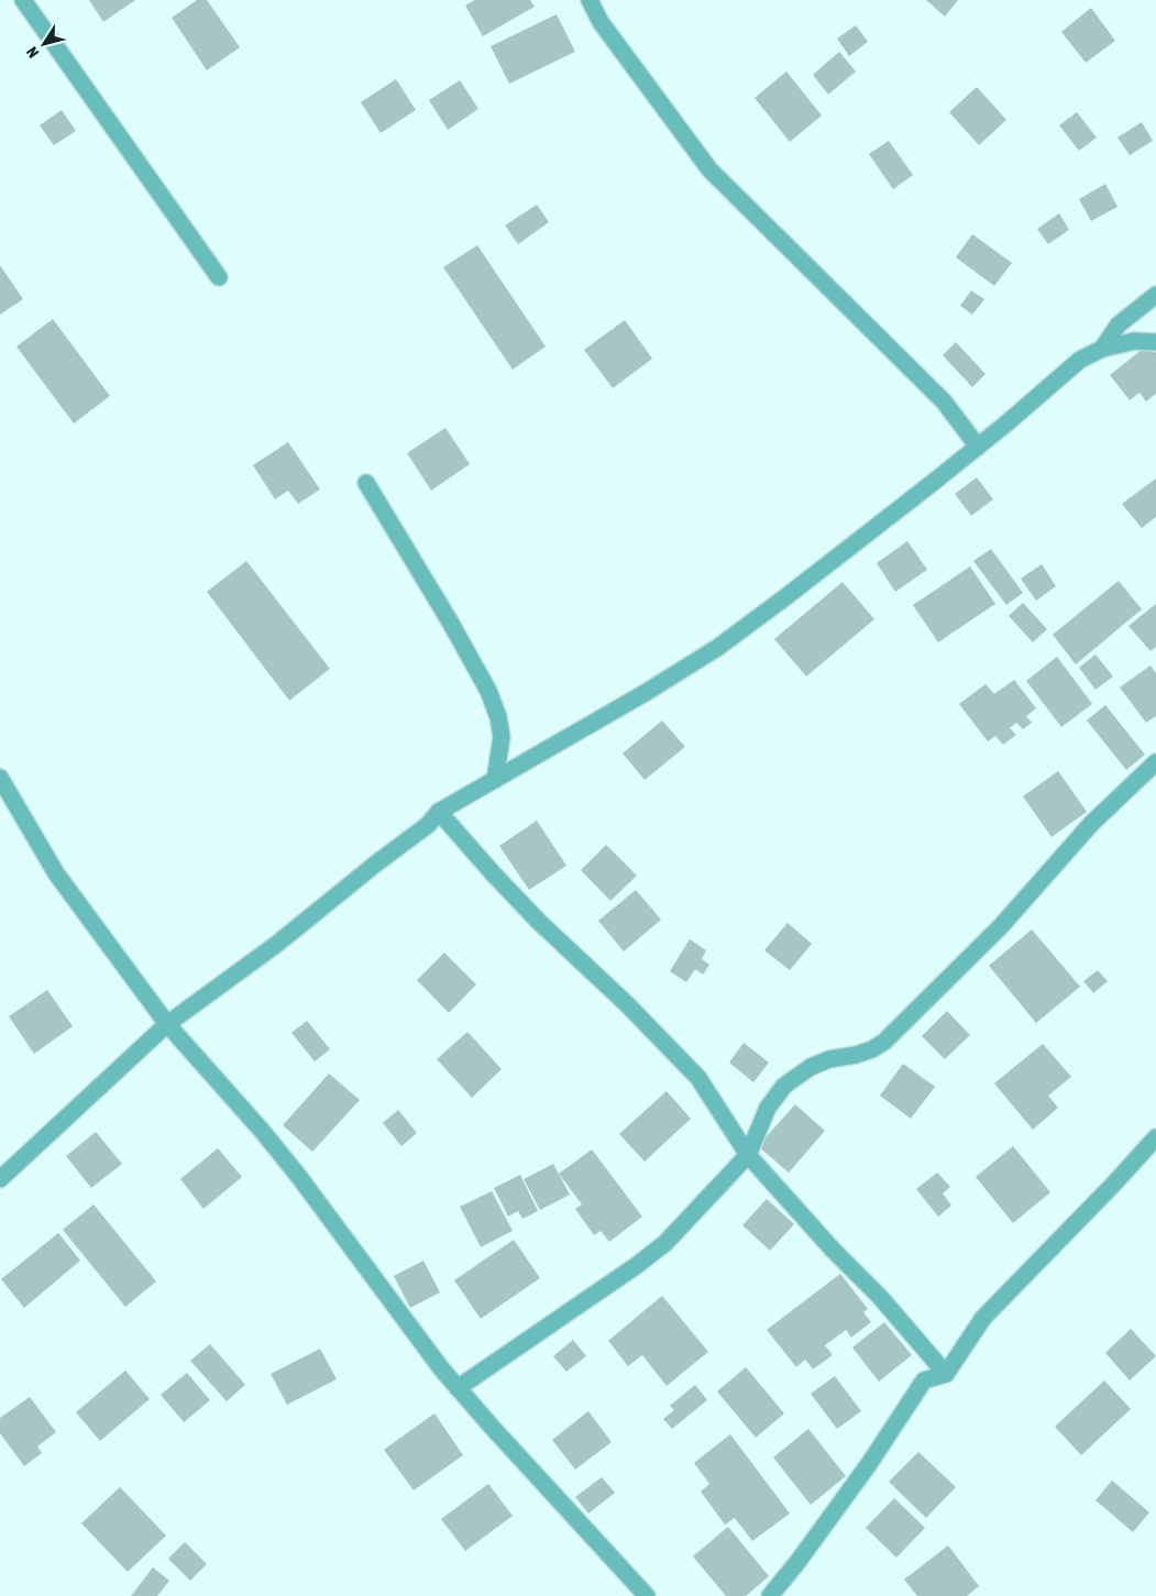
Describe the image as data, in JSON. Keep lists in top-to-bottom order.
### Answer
{
  "north": "bottom left"
}
